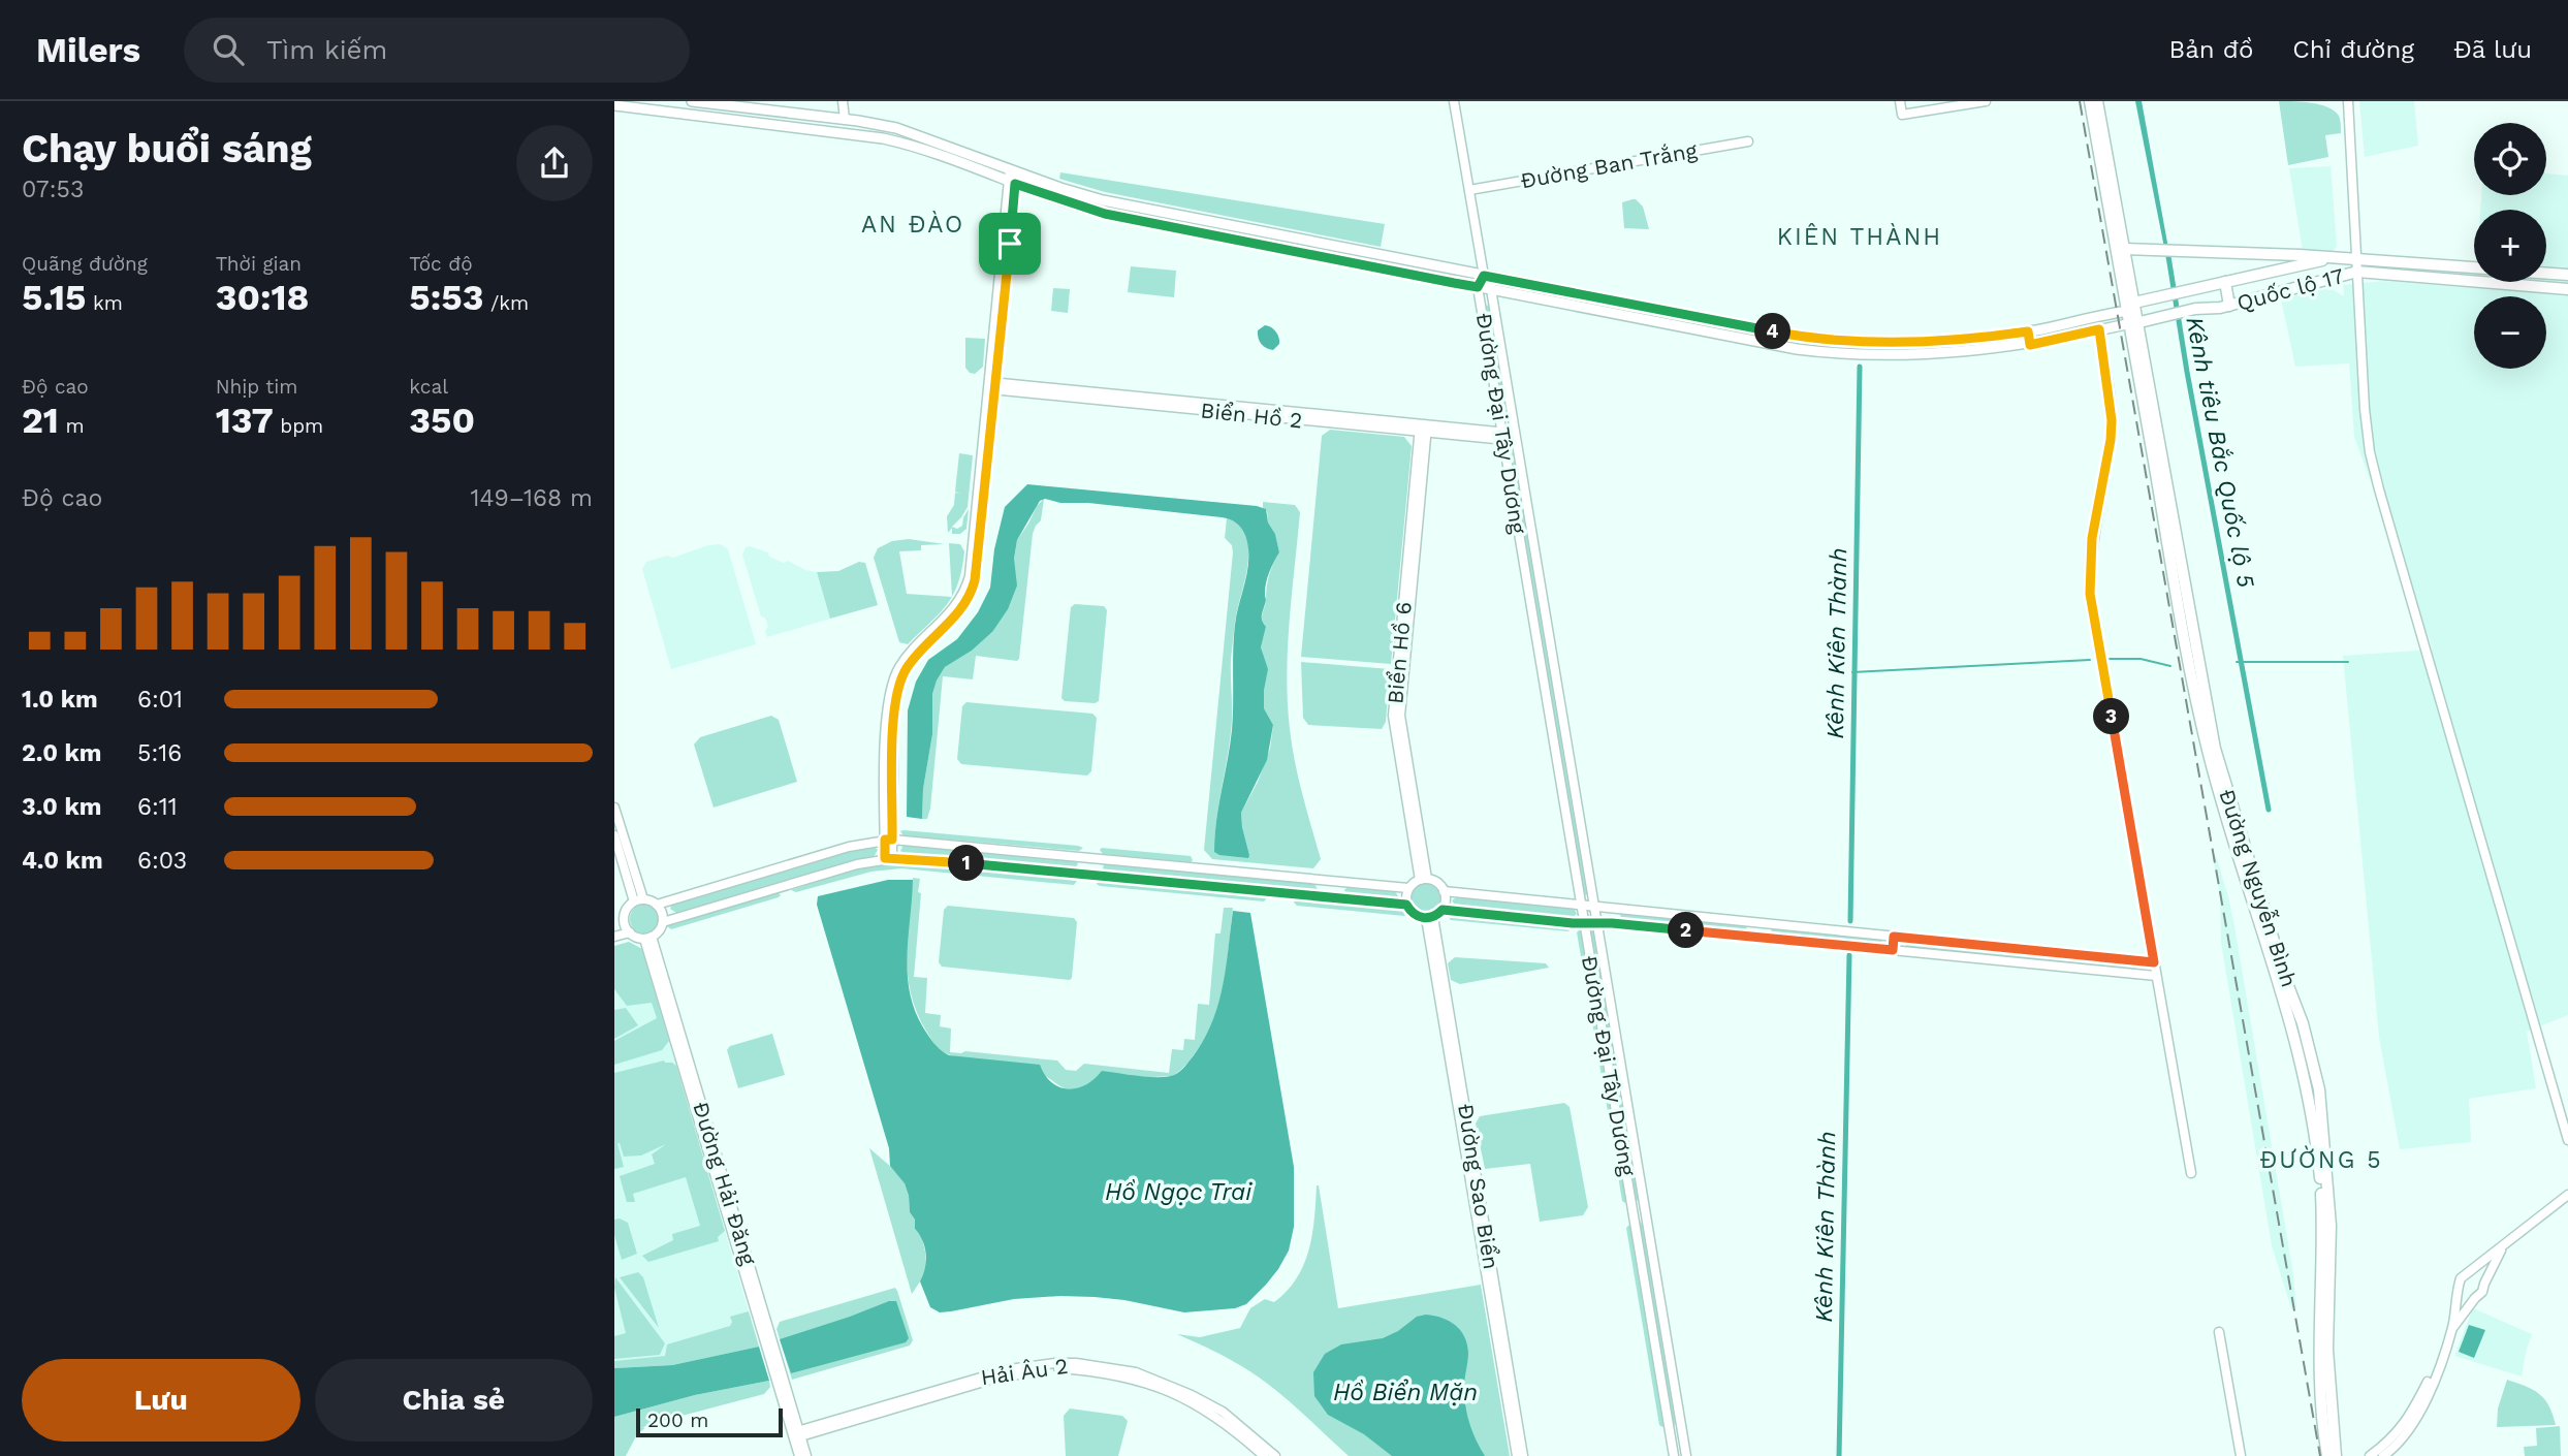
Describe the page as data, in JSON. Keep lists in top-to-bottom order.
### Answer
{
  "streets": {
    "highway": ["Quốc lộ 17", "Đường Nguyễn Bình"],
    "street": [
      "Đường Ban Trắng",
      "Biển Hồ 2",
      "Đường Đại Tây Dương",
      "Biển Hồ 6",
      "Đường Hải Đăng",
      "Đường Sao Biển",
      "Hải Âu 2"
    ]
  },
  "crossings": [
    ["Quốc lộ 17", "Đường Nguyễn Bình"],
    ["Biển Hồ 2", "Đường Đại Tây Dương"],
    ["Biển Hồ 2", "Biển Hồ 6"],
    ["Biển Hồ 6", "Đường Sao Biển"],
    ["Đường Hải Đăng", "Hải Âu 2"]
  ],
  "districts": ["AN ĐÀO", "KIÊN THÀNH", "ĐƯỜNG 5"],
  "water": [
    "Kênh tiêu Bắc Quốc lộ 5",
    "Kênh Kiên Thành",
    "Hồ Ngọc Trai",
    "Hồ Biển Mặn"
  ],
  "scale_bar": "200 m",
  "page": {
    "header": "Milers",
    "search": "Tìm kiếm",
    "nav": ["Bản đồ", "Chỉ đường", "Đã lưu"],
    "heading": ["Chạy buổi sáng", "07:53"],
    "map_buttons": ["+", "−"],
    "stats": [
      ["Quãng đường", "5.15 km"],
      ["Thời gian", "30:18"],
      ["Tốc độ", "5:53 /km"],
      ["Độ cao", "21 m"],
      ["Nhịp tim", "137 bpm"],
      ["kcal", "350"]
    ],
    "pins": [
      "4",
      "3",
      "1",
      "2"
    ],
    "chart": ["Độ cao", "149–168 m"],
    "list": [
      {
        "name": "1.0 km",
        "note": "6:01"
      },
      {
        "name": "2.0 km",
        "note": "5:16"
      },
      {
        "name": "3.0 km",
        "note": "6:11"
      },
      {
        "name": "4.0 km",
        "note": "6:03"
      }
    ],
    "buttons": ["Lưu", "Chia sẻ"],
    "scale": "200 m"
  }
}
